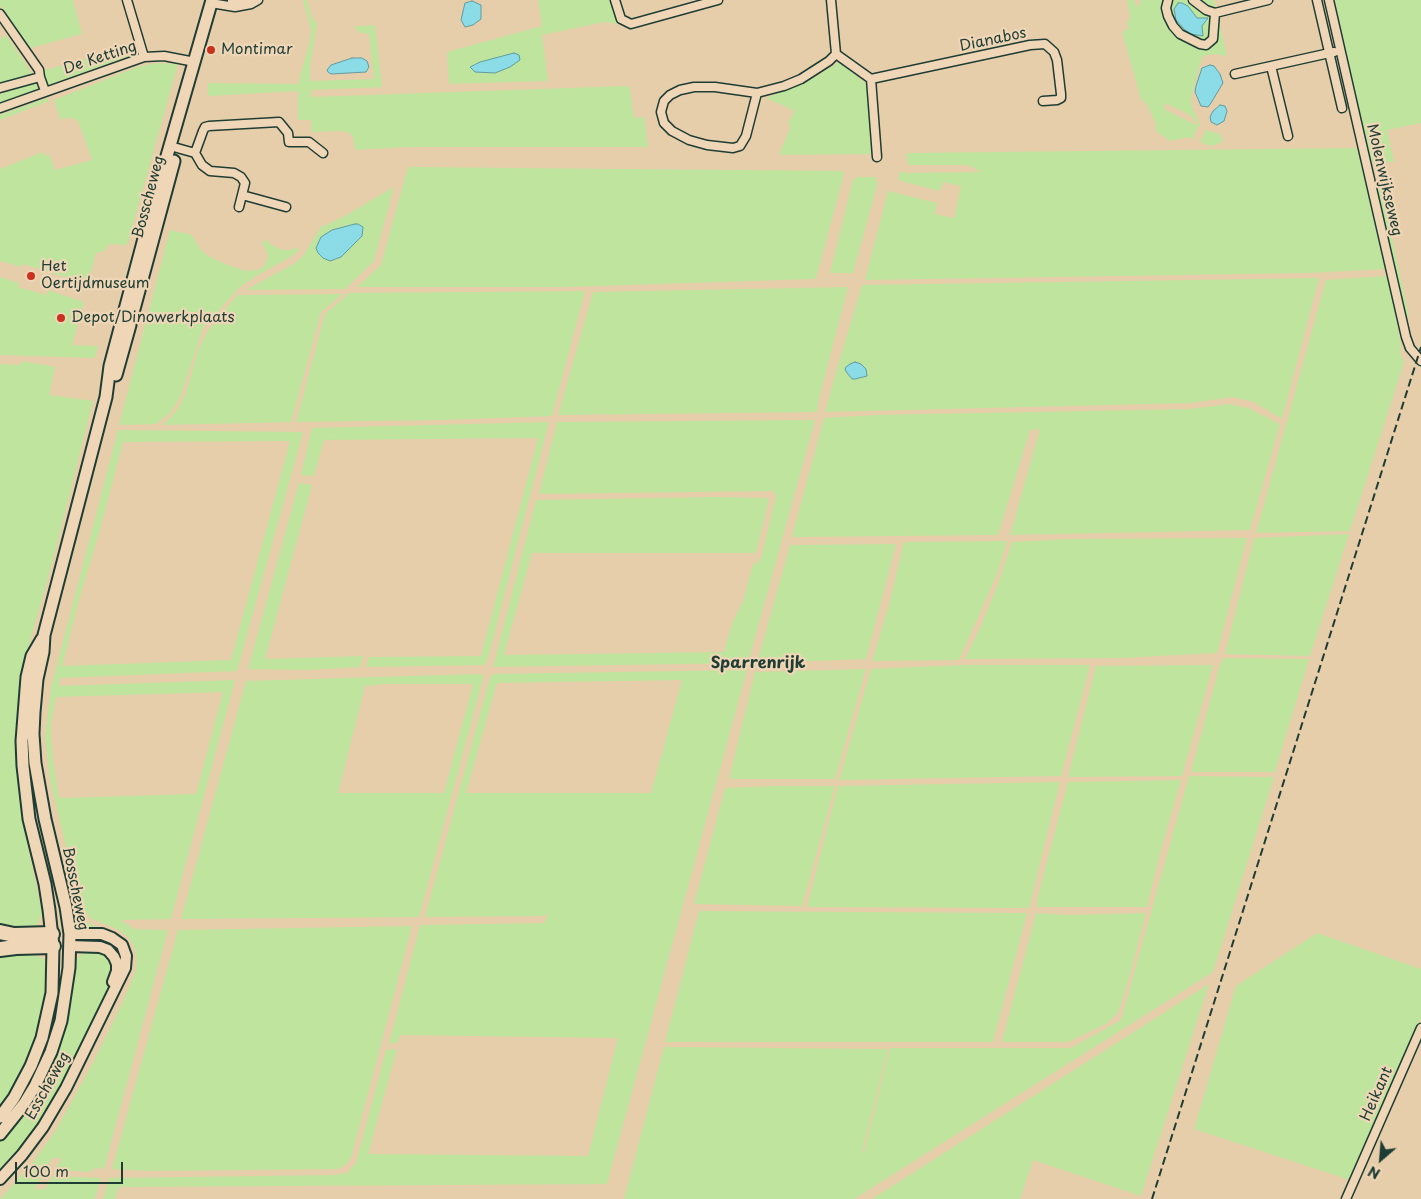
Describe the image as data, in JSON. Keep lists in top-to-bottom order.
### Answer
{
  "streets": {
    "main road": ["Bosscheweg"],
    "street": [
      "Dianabos",
      "De Ketting",
      "Molenwijkseweg",
      "Esscheweg",
      "Heikant"
    ]
  },
  "crossings": [
    ["De Ketting", "Bosscheweg"],
    ["Bosscheweg", "Esscheweg"]
  ],
  "districts": ["Sparrenrijk"],
  "places": ["Montimar", "Het Oertijdmuseum", "Depot/Dinowerkplaats"],
  "scale_bar": "100 m",
  "north": "bottom left"
}
